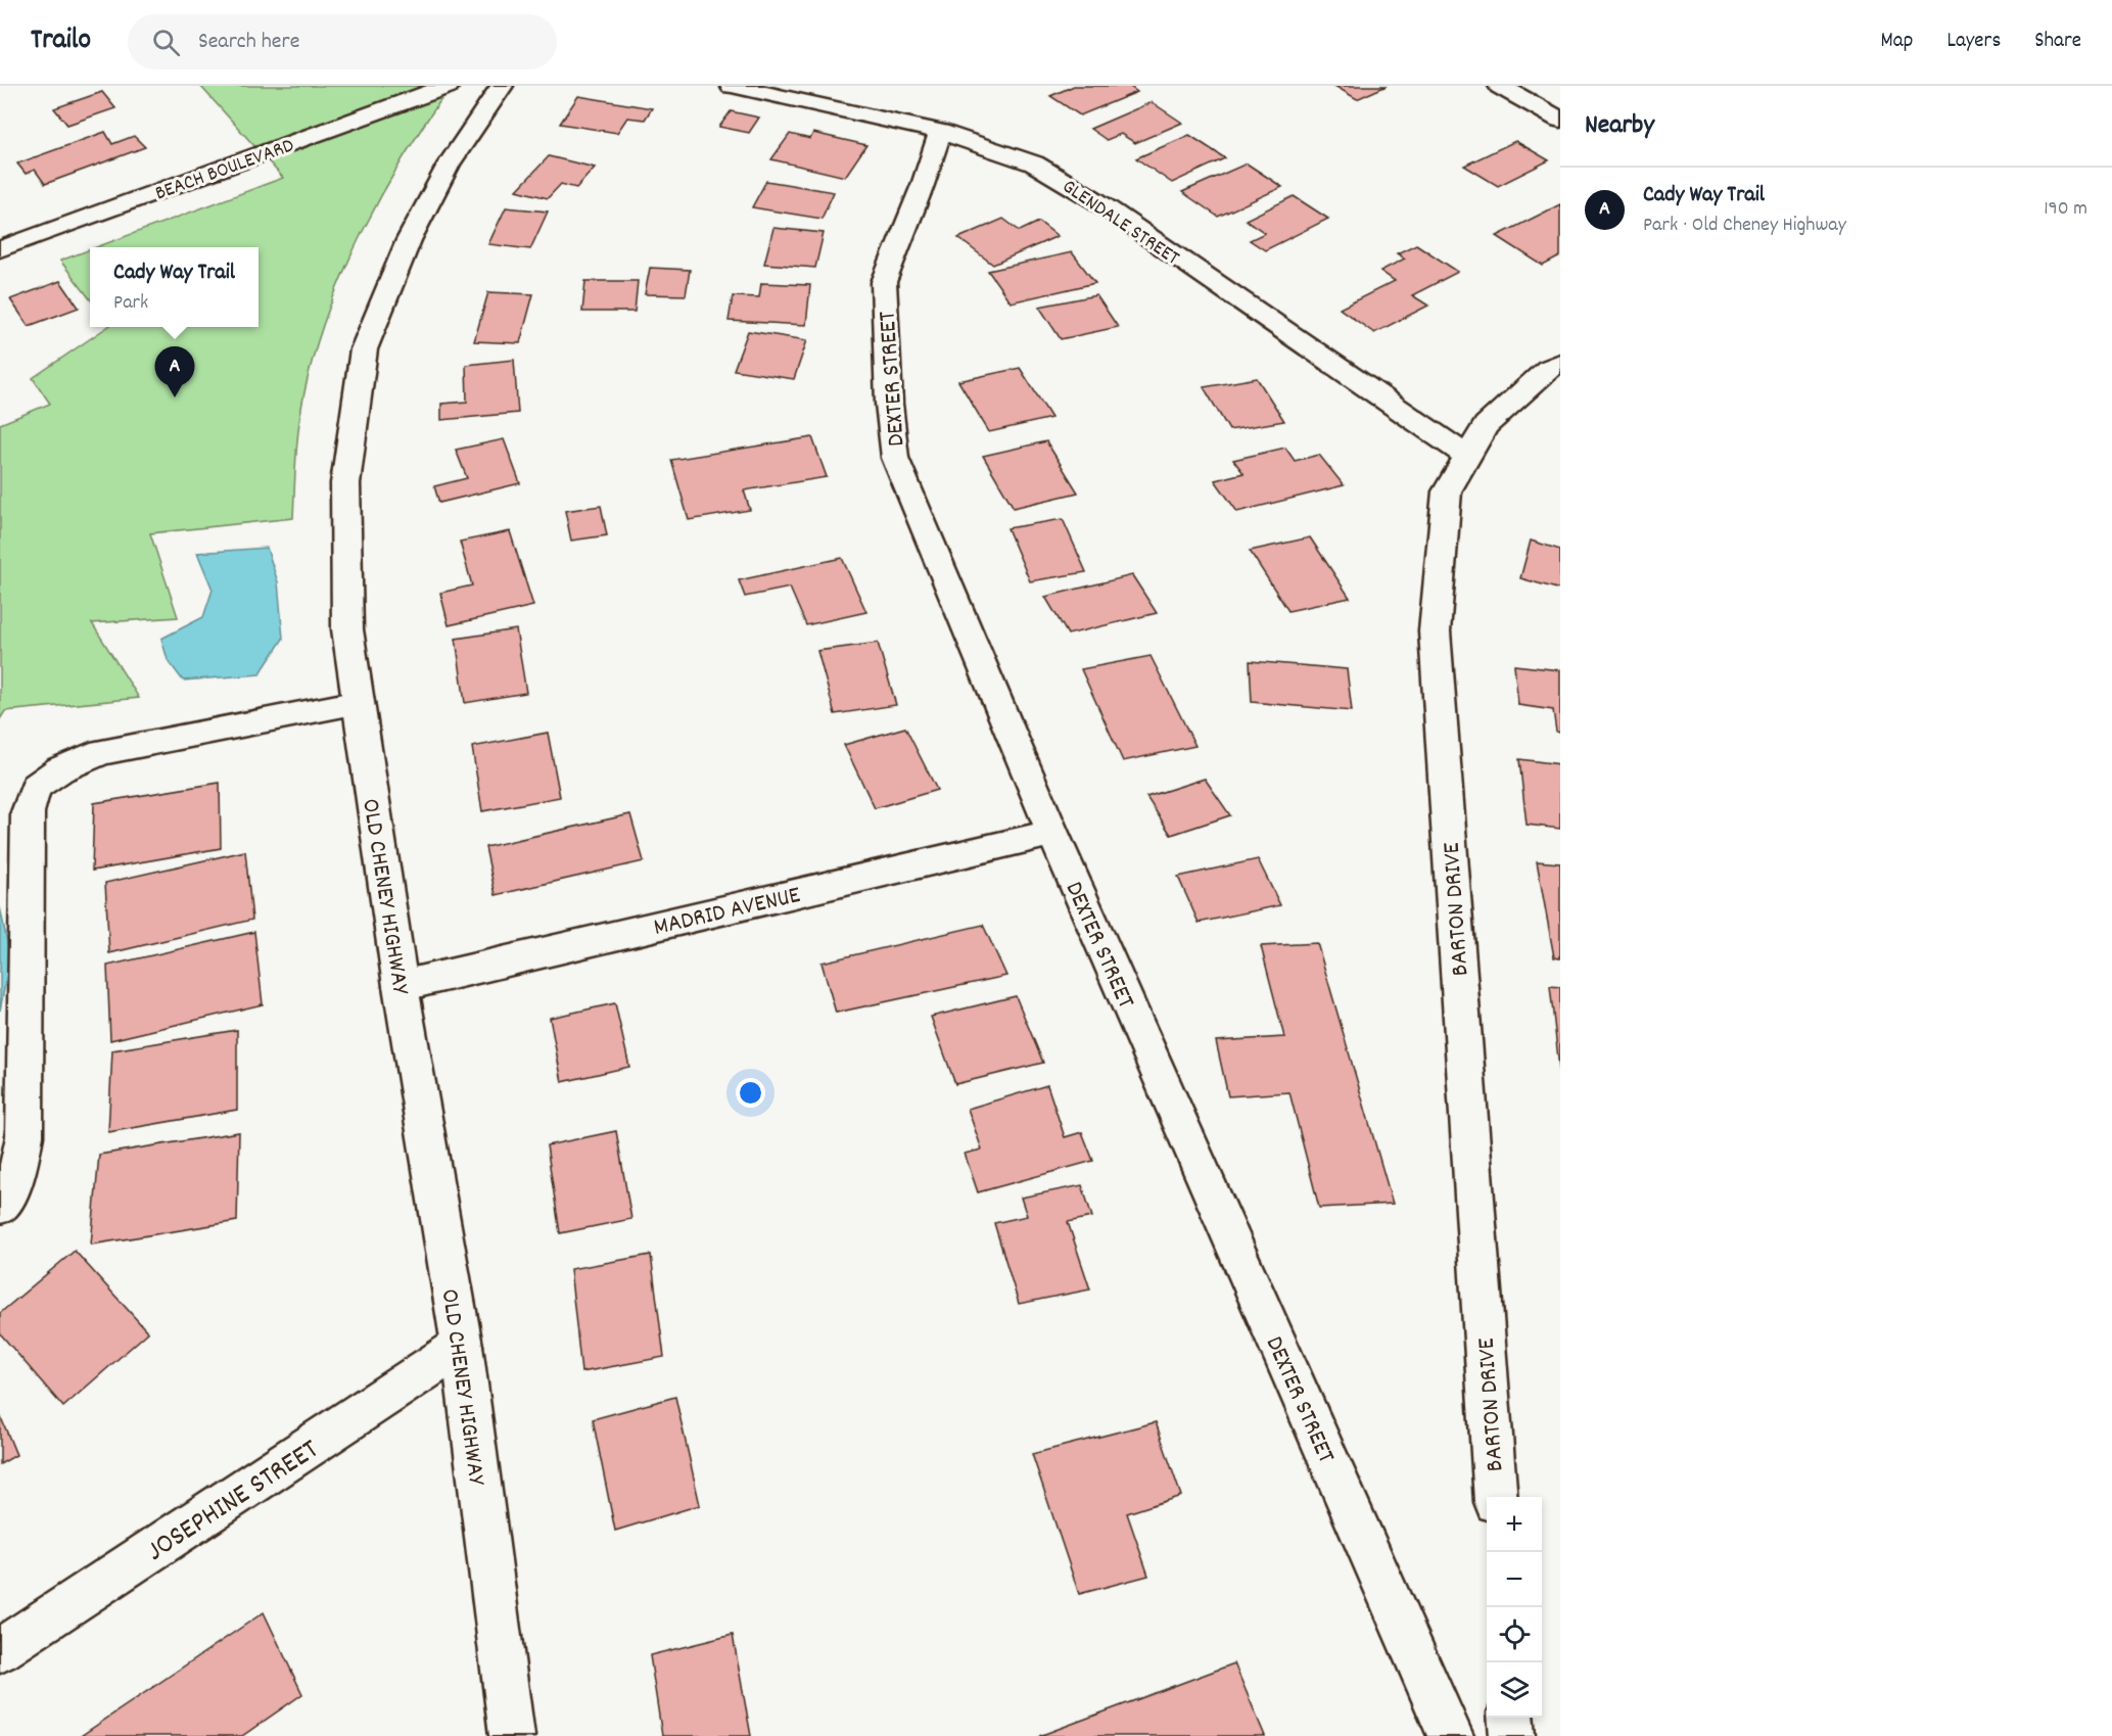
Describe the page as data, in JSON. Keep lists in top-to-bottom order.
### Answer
{
  "streets": {
    "street": [
      "BEACH BOULEVARD",
      "GLENDALE STREET",
      "DEXTER STREET",
      "OLD CHENEY HIGHWAY",
      "MADRID AVENUE",
      "BARTON DRIVE",
      "JOSEPHINE STREET"
    ]
  },
  "crossings": [
    ["GLENDALE STREET", "DEXTER STREET"],
    ["GLENDALE STREET", "BARTON DRIVE"],
    ["DEXTER STREET", "MADRID AVENUE"],
    ["OLD CHENEY HIGHWAY", "MADRID AVENUE"],
    ["OLD CHENEY HIGHWAY", "JOSEPHINE STREET"]
  ],
  "page": {
    "header": "Trailo",
    "search": "Search here",
    "nav": ["Map", "Layers", "Share"],
    "heading": "Nearby",
    "list": [
      {
        "mark": "A",
        "name": "Cady Way Trail",
        "note": "Park · Old Cheney Highway",
        "value": "190 m"
      }
    ],
    "popup": ["Cady Way Trail", "Park"],
    "pins": "A",
    "map_buttons": ["+", "−"]
  }
}
